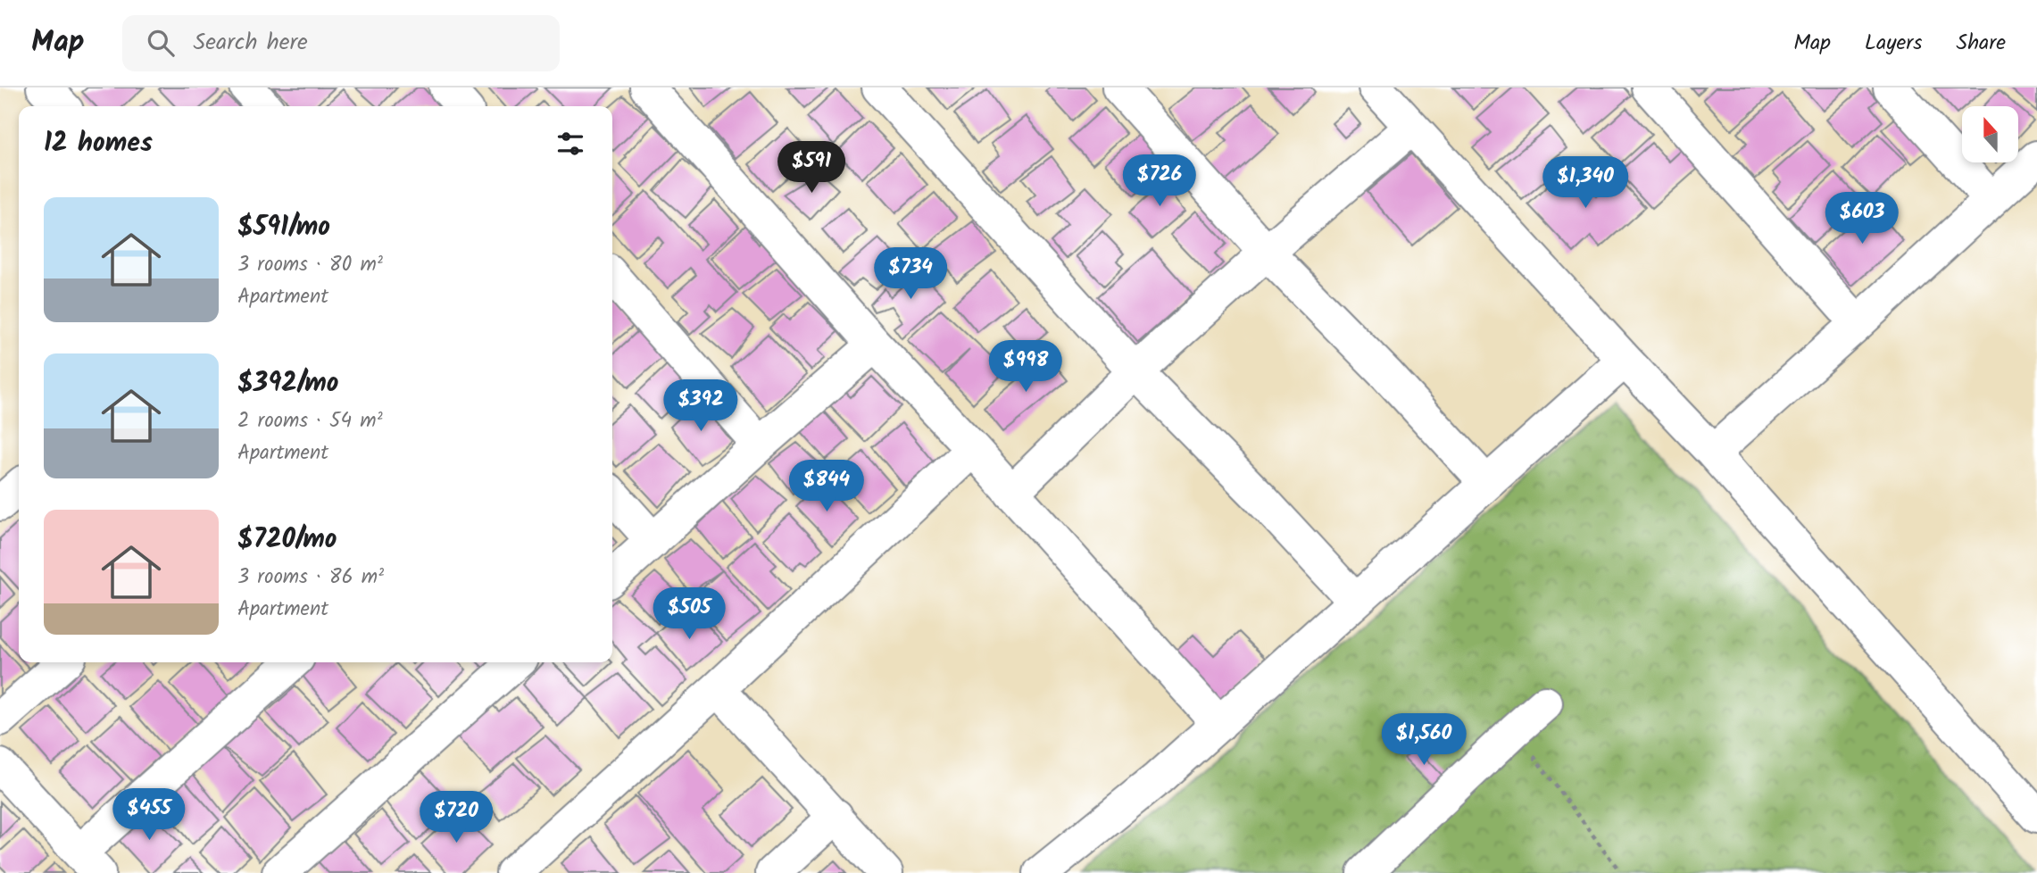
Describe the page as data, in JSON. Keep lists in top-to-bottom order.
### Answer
{
  "north": "top",
  "page": {
    "header": "Map",
    "search": "Search here",
    "nav": ["Map", "Layers", "Share"],
    "heading": "12 homes",
    "price": [
      "$591",
      "$726",
      "$1,340",
      "$603",
      "$734",
      "$998",
      "$392",
      "$844",
      "$505",
      "$1,560",
      "$455",
      "$720"
    ],
    "list": [
      {
        "name": "$591/mo",
        "note": "3 rooms · 80 m² · Apartment"
      },
      {
        "name": "$392/mo",
        "note": "2 rooms · 54 m² · Apartment"
      },
      {
        "name": "$720/mo",
        "note": "3 rooms · 86 m² · Apartment"
      }
    ]
  }
}
